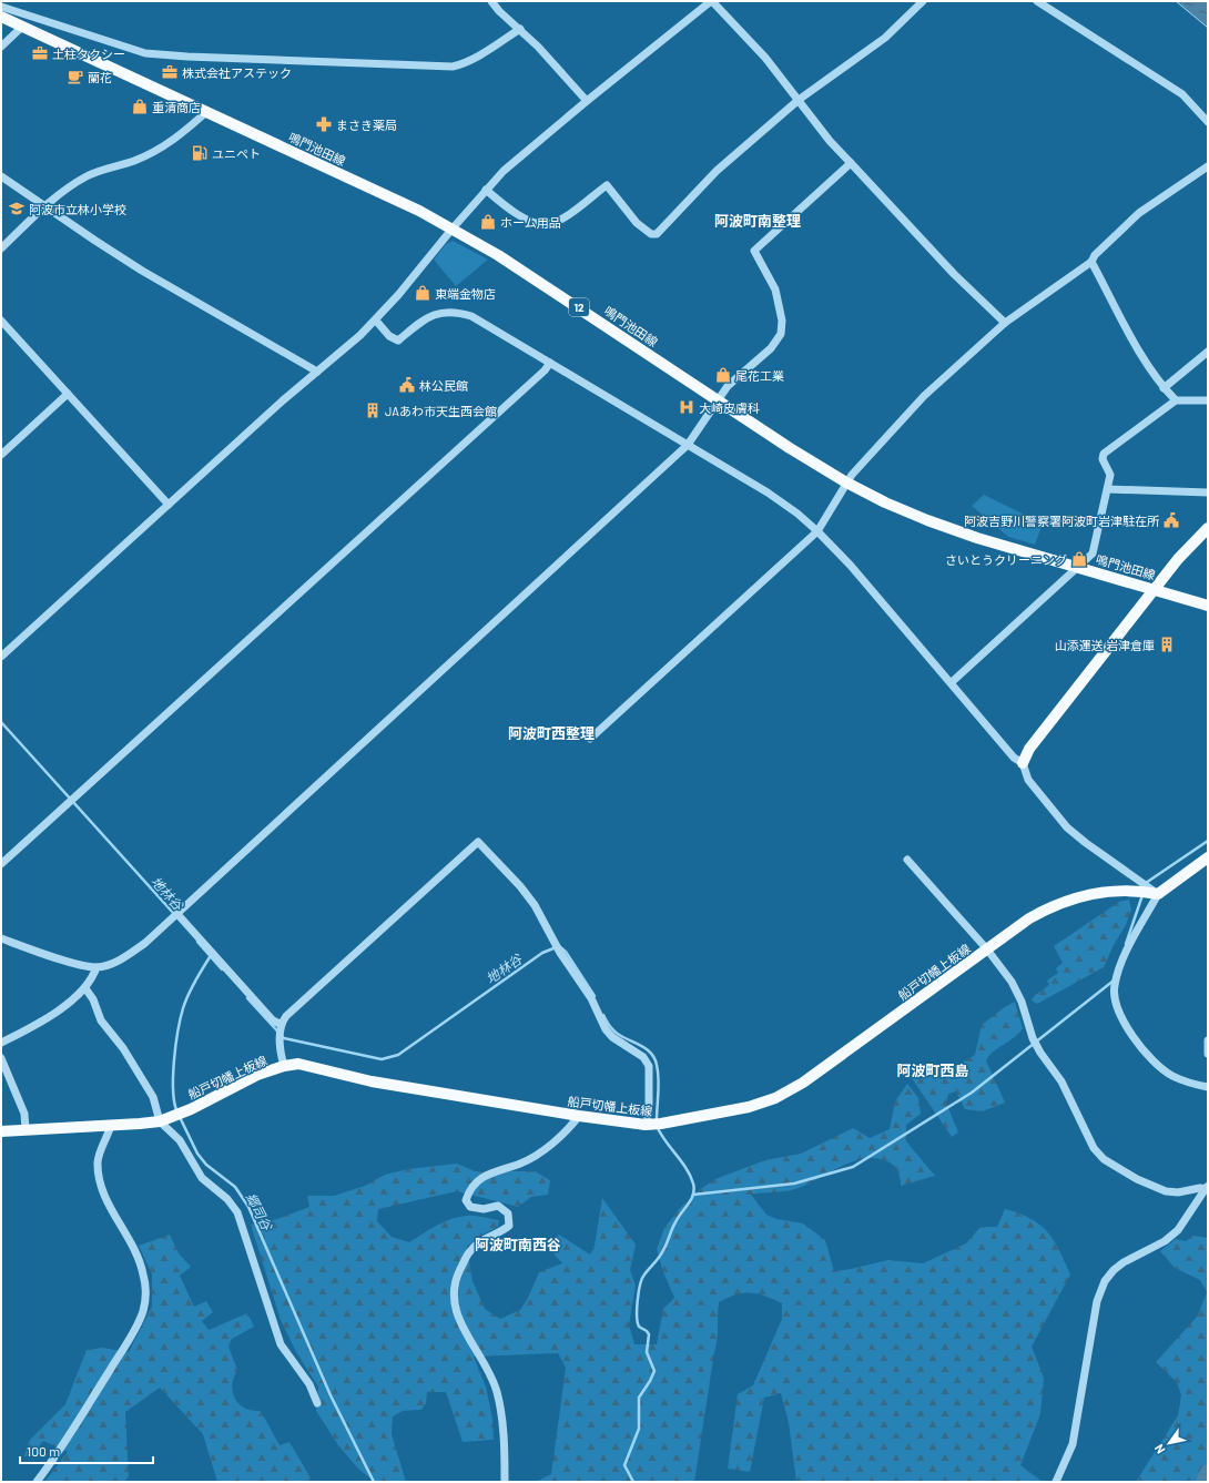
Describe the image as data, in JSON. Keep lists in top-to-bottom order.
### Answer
{
  "streets": {
    "main road": ["鳴門池田線", "12", "船戸切幡上板線"]
  },
  "districts": [
    "阿波町南整理",
    "阿波町西整理",
    "阿波町西島",
    "阿波町南西谷"
  ],
  "water": ["地林谷", "郷司谷"],
  "places": {
    "office": ["土柱タクシー", "株式会社アステック"],
    "cafe": ["蘭花"],
    "shop": [
      "重清商店",
      "ホーム用品",
      "東端金物店",
      "尾花工業",
      "さいとうクリーニング"
    ],
    "pharmacy": ["まさき薬局"],
    "fuel station": ["ユニペト"],
    "school or university": ["阿波市立林小学校"],
    "public building": ["林公民館", "阿波吉野川警察署阿波町岩津駐在所"],
    "hospital": ["大崎皮膚科"],
    "building": ["JAあわ市天生西会館", "山添運送 岩津倉庫"]
  },
  "scale_bar": "100 m",
  "north": "bottom left"
}
